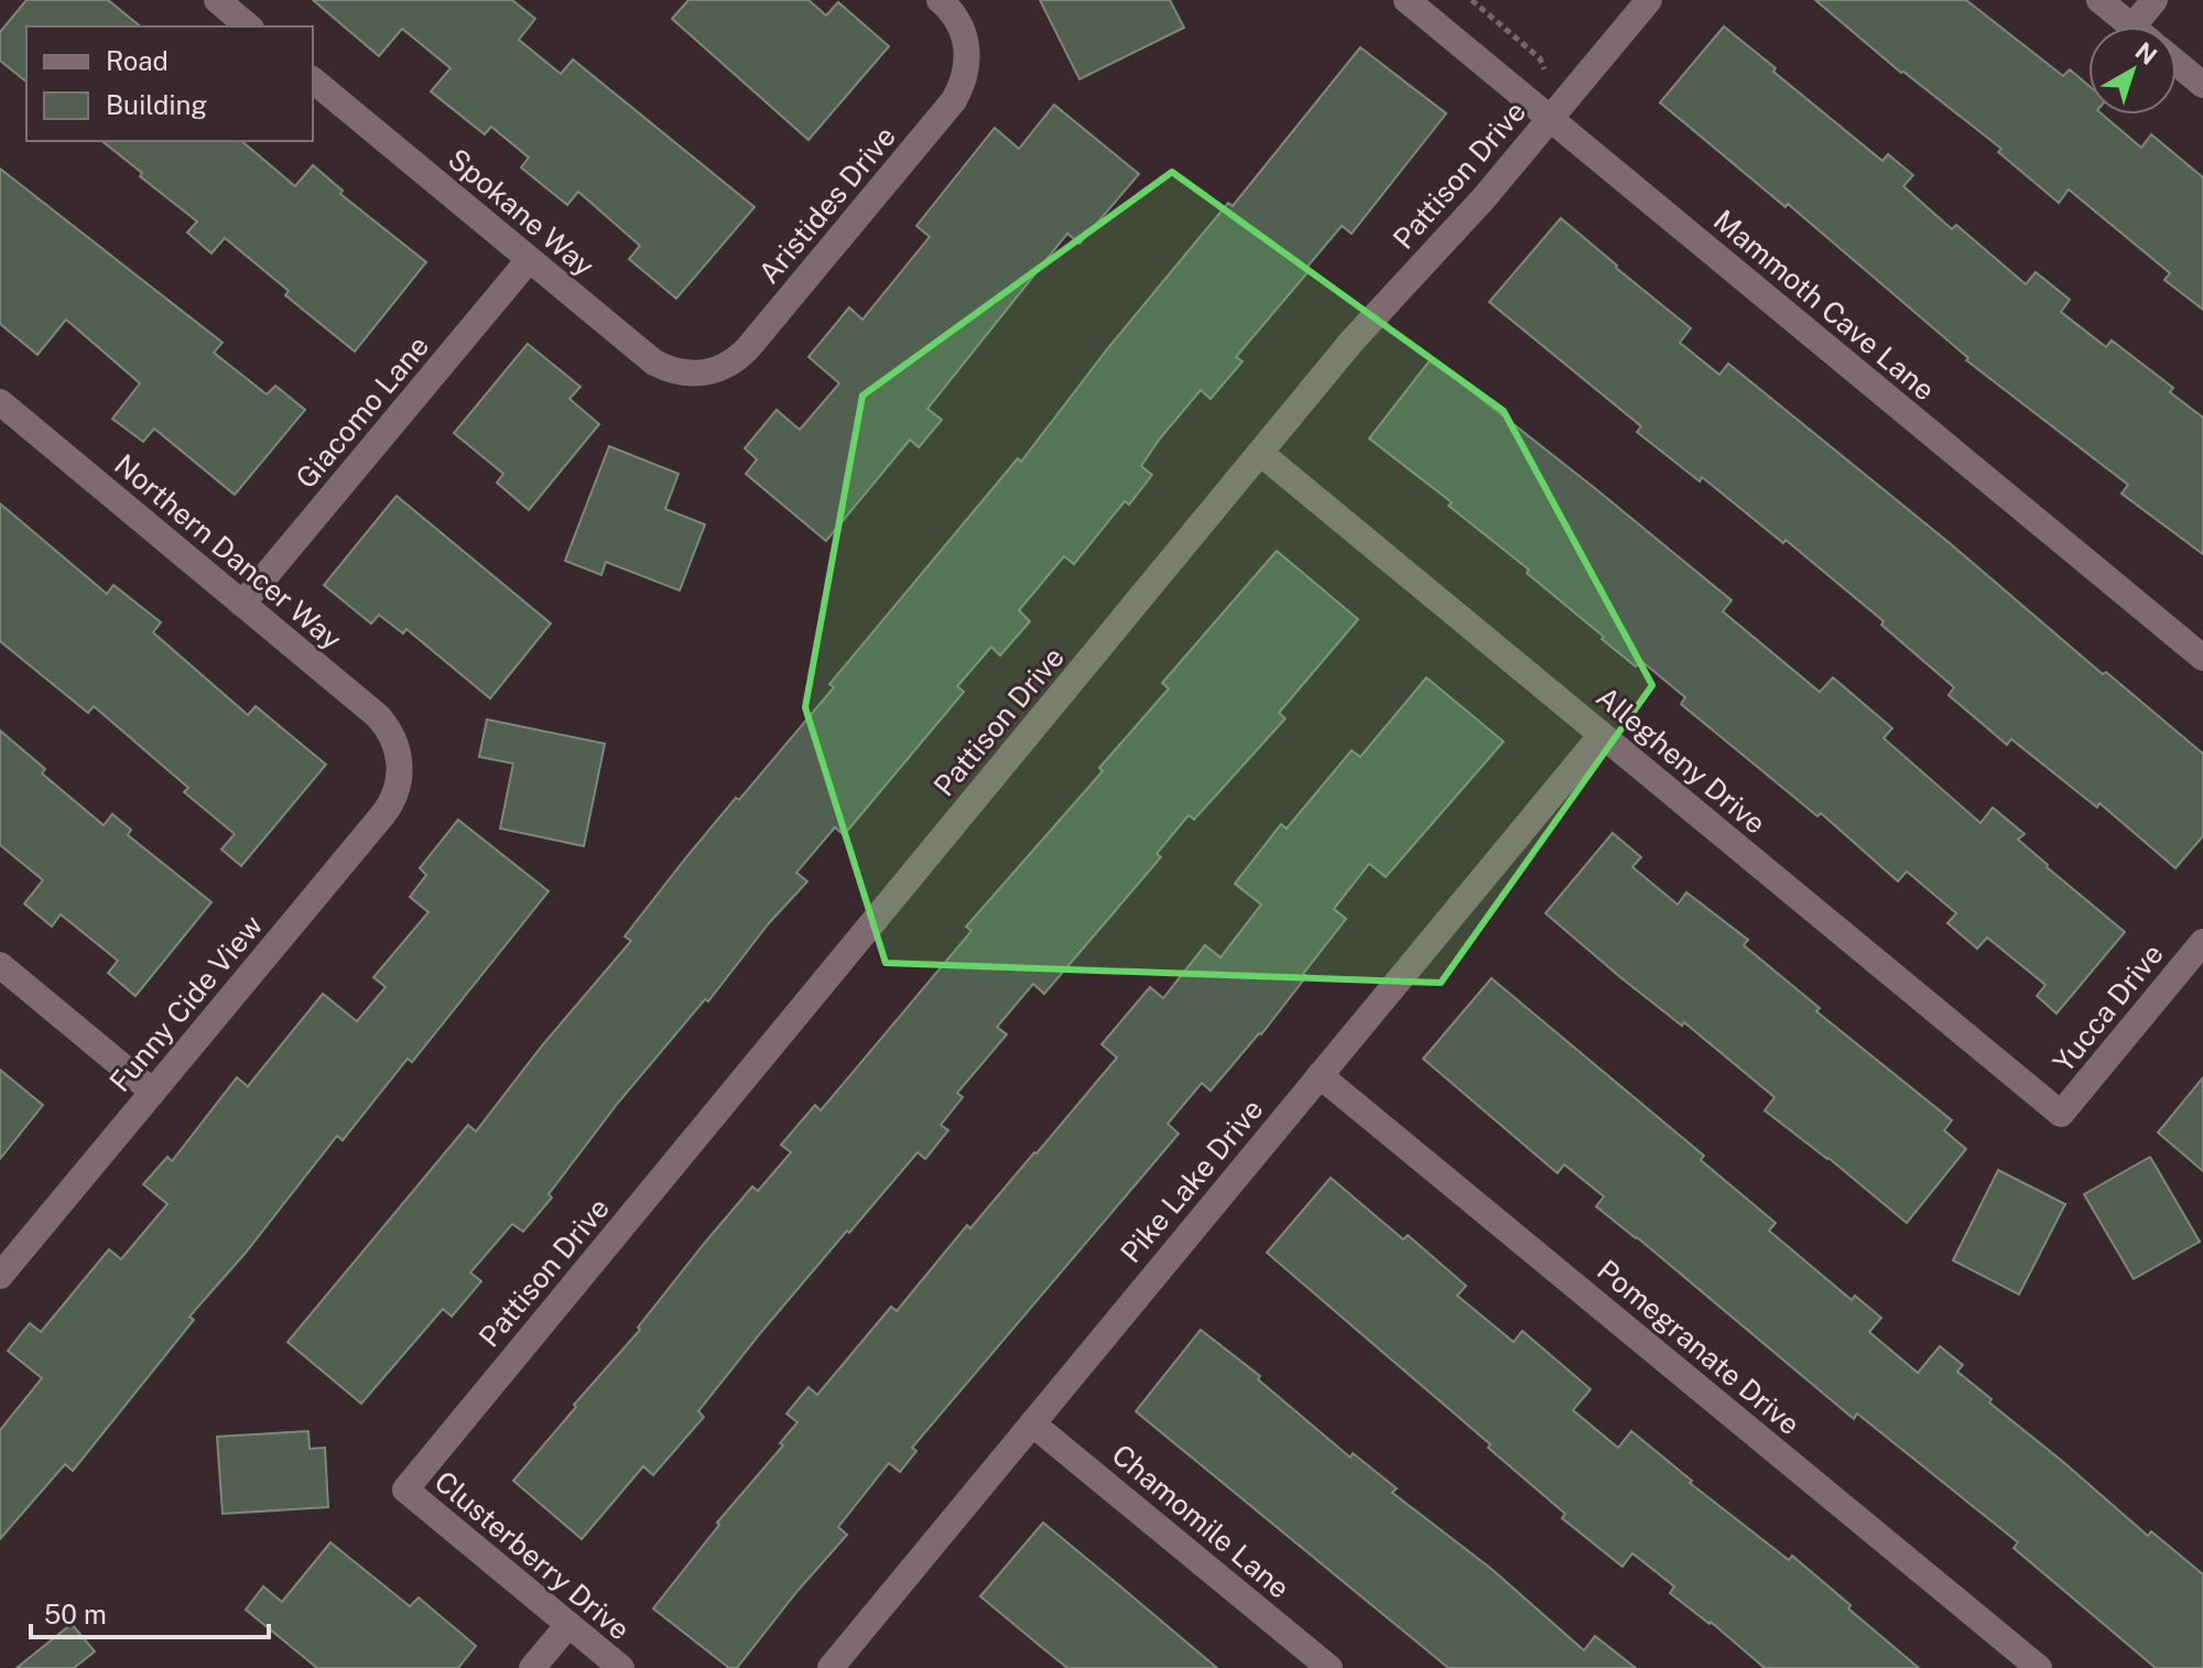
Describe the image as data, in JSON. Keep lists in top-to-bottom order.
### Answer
{
  "streets": {
    "street": [
      "Pattison Drive",
      "Aristides Drive",
      "Spokane Way",
      "Mammoth Cave Lane",
      "Giacomo Lane",
      "Northern Dancer Way",
      "Allegheny Drive",
      "Funny Cide View",
      "Yucca Drive",
      "Pike Lake Drive",
      "Pomegranate Drive",
      "Chamomile Lane",
      "Clusterberry Drive"
    ]
  },
  "crossings": [
    ["Pattison Drive", "Mammoth Cave Lane"],
    ["Pattison Drive", "Allegheny Drive"],
    ["Pattison Drive", "Clusterberry Drive"],
    ["Aristides Drive", "Spokane Way"],
    ["Spokane Way", "Giacomo Lane"],
    ["Giacomo Lane", "Northern Dancer Way"],
    ["Northern Dancer Way", "Funny Cide View"],
    ["Allegheny Drive", "Yucca Drive"],
    ["Allegheny Drive", "Pike Lake Drive"],
    ["Pike Lake Drive", "Pomegranate Drive"],
    ["Pike Lake Drive", "Chamomile Lane"]
  ],
  "legend": ["Road", "Building"],
  "scale_bar": "50 m",
  "north": "top right"
}
